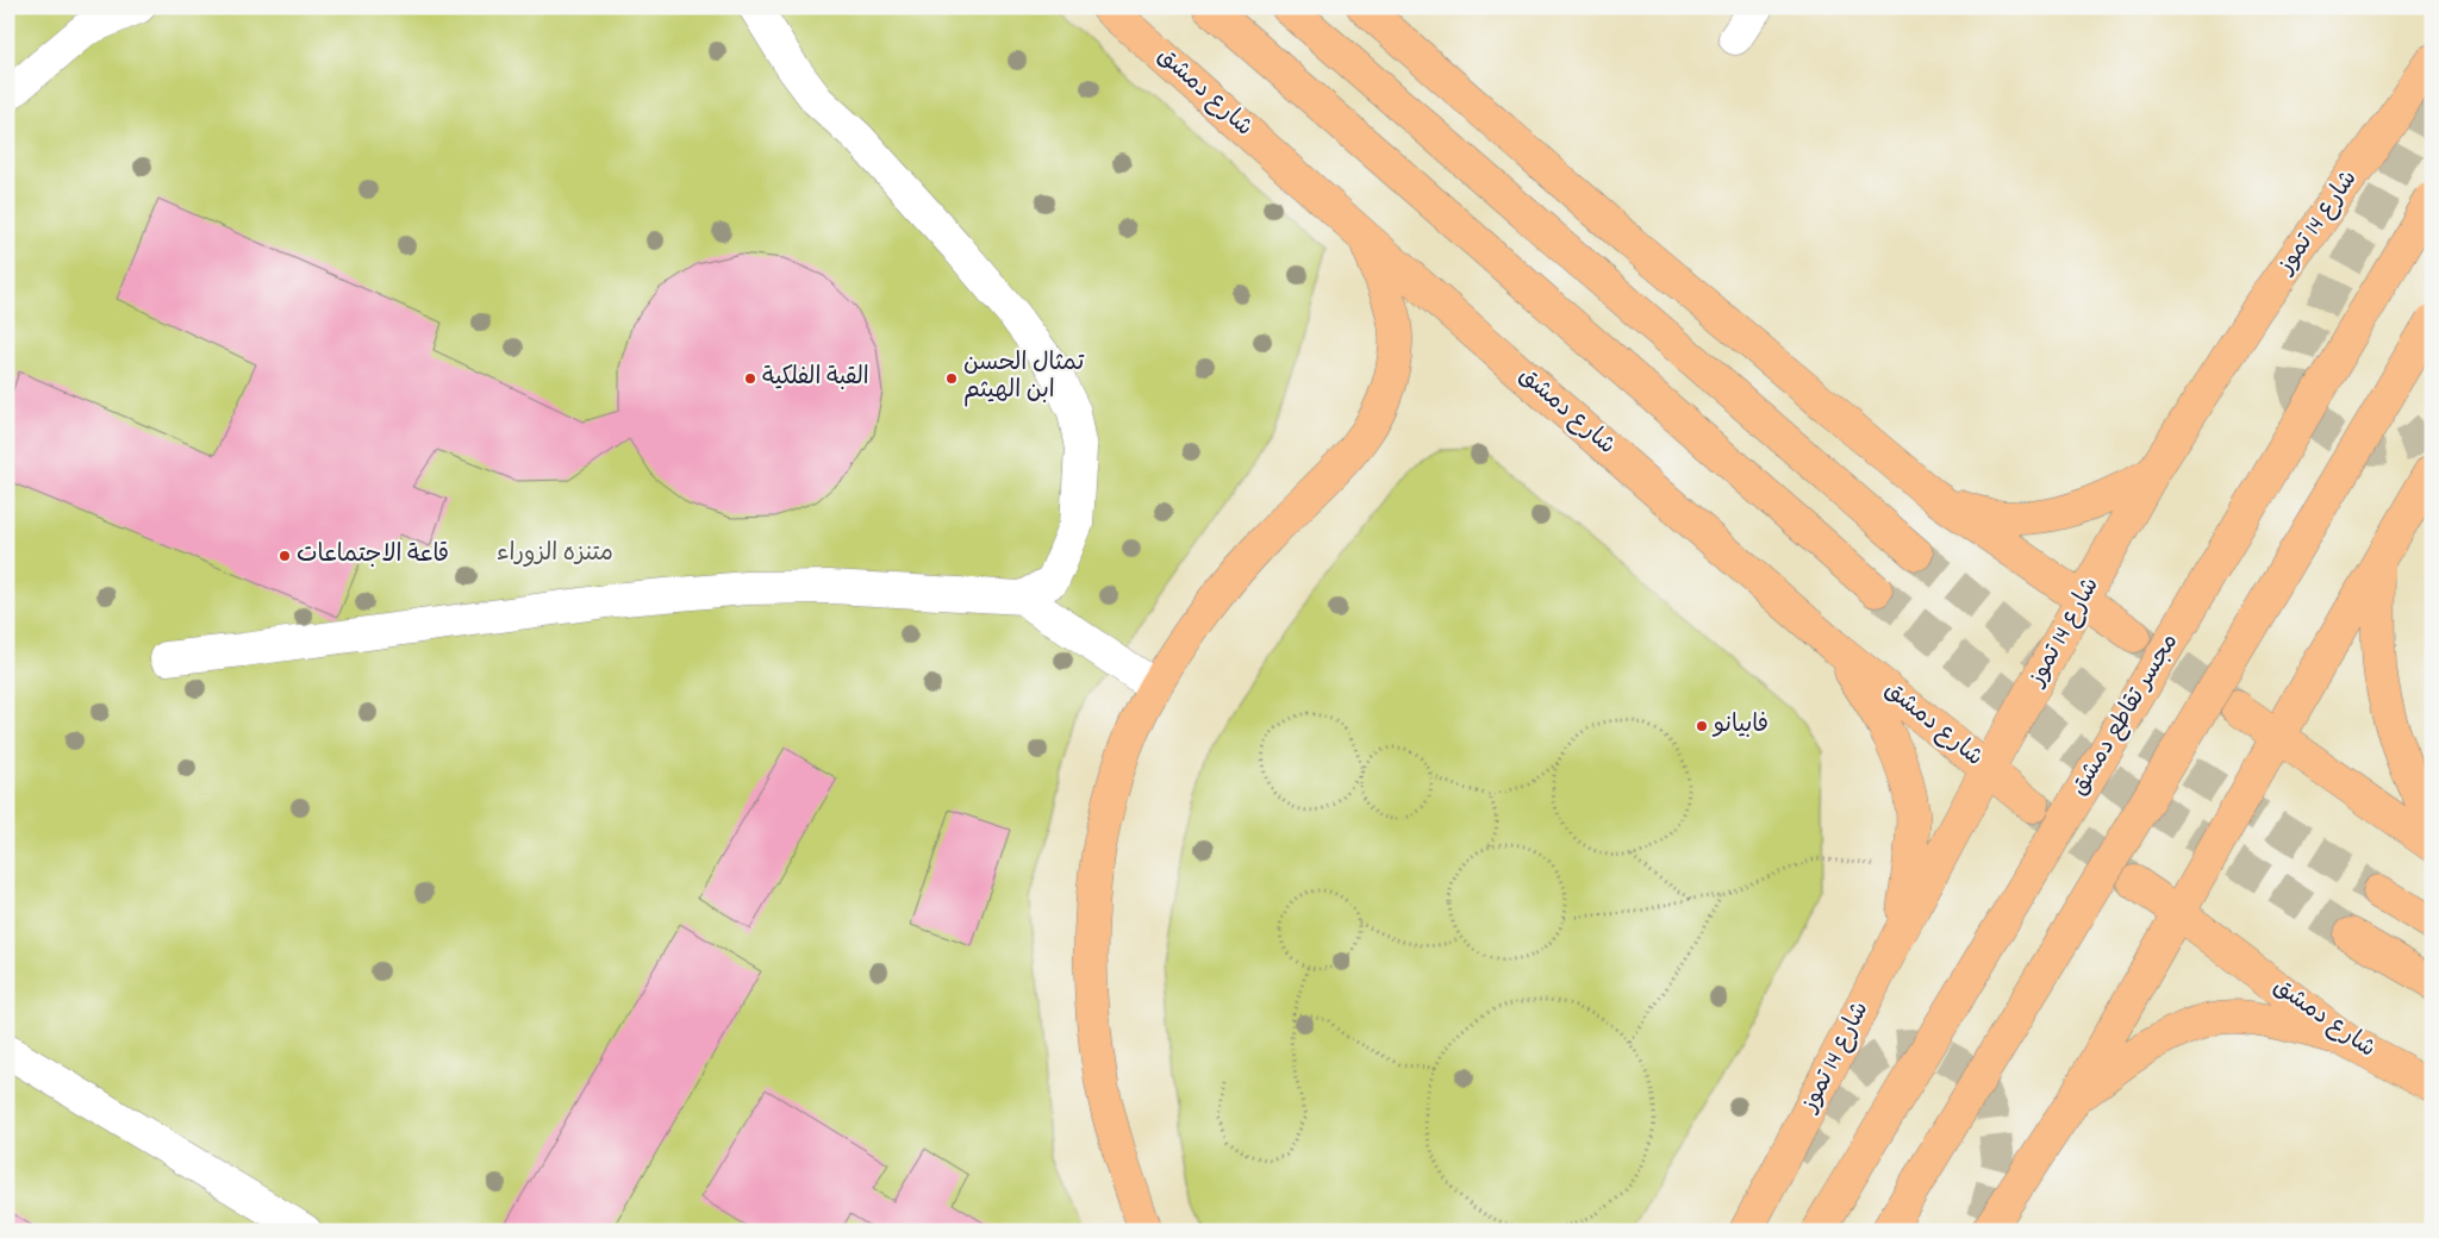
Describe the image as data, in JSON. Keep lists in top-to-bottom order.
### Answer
{
  "streets": {
    "main road": ["شارع دمشق", "شارع 14 تموز", "مجسر تقاطع دمشق"]
  },
  "crossings": [
    ["شارع دمشق", "شارع 14 تموز"]
  ],
  "parks": ["متنزه الزوراء"],
  "places": [
    "القبة الفلكية",
    "تمثال الحسن ابن الهيثم",
    "قاعة الاجتماعات",
    "فابيانو"
  ]
}
